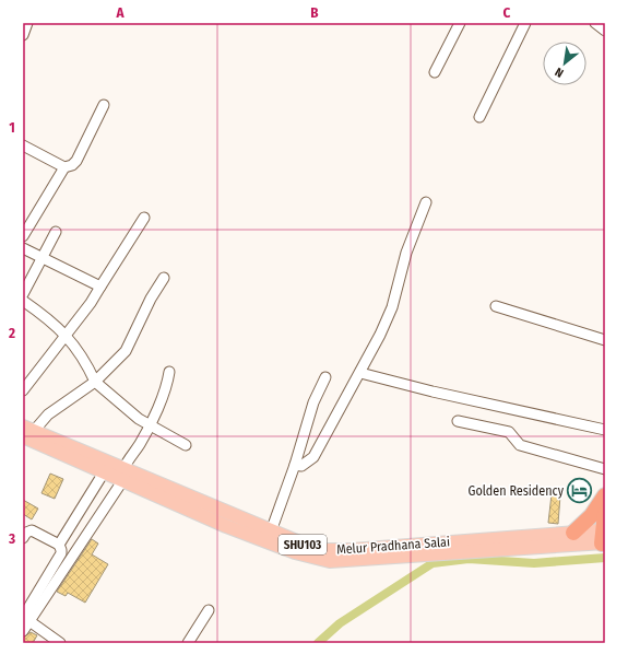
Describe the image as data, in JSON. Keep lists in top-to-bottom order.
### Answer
{
  "streets": {
    "main road": ["SHU103", "Melur Pradhana Salai"]
  },
  "places": {
    "hotel": ["Golden Residency"]
  },
  "north": "bottom left",
  "grid": {
    "columns": ["A", "B", "C"],
    "rows": ["1", "2", "3"]
  }
}
